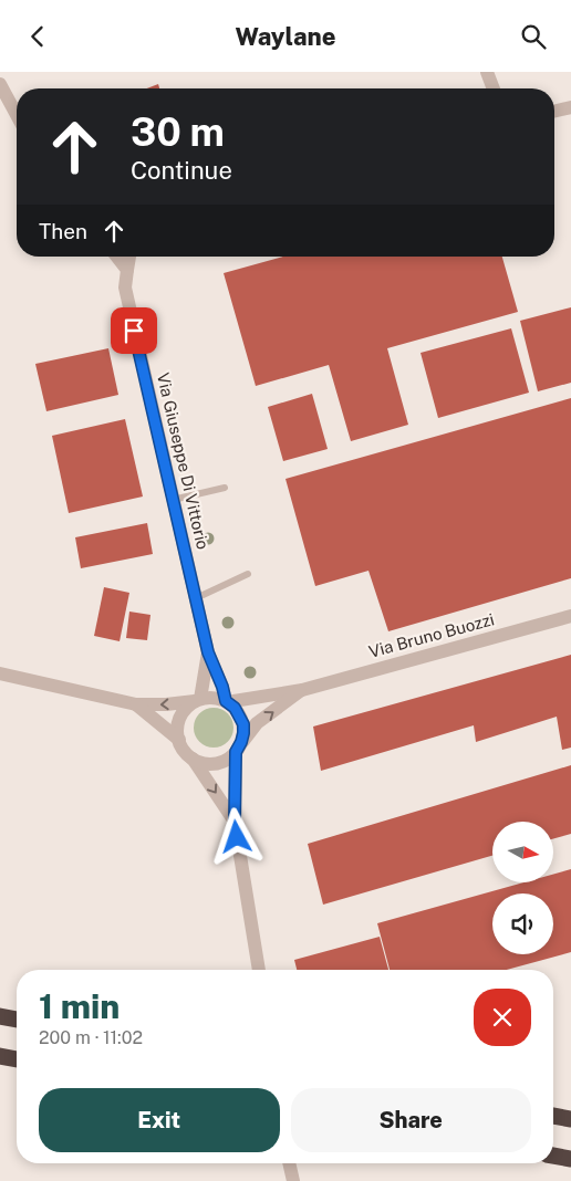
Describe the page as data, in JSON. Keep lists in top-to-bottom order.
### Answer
{
  "streets": {
    "street": ["Via Giuseppe Di Vittorio", "Via Bruno Buozzi"]
  },
  "crossings": [
    ["Via Giuseppe Di Vittorio", "Via Bruno Buozzi"]
  ],
  "north": "right",
  "page": {
    "header": "Waylane",
    "turn": ["30 m", "Continue"],
    "then": "Then",
    "heading": ["1 min", "200 m · 11:02"],
    "buttons": ["Exit", "Share"]
  }
}
